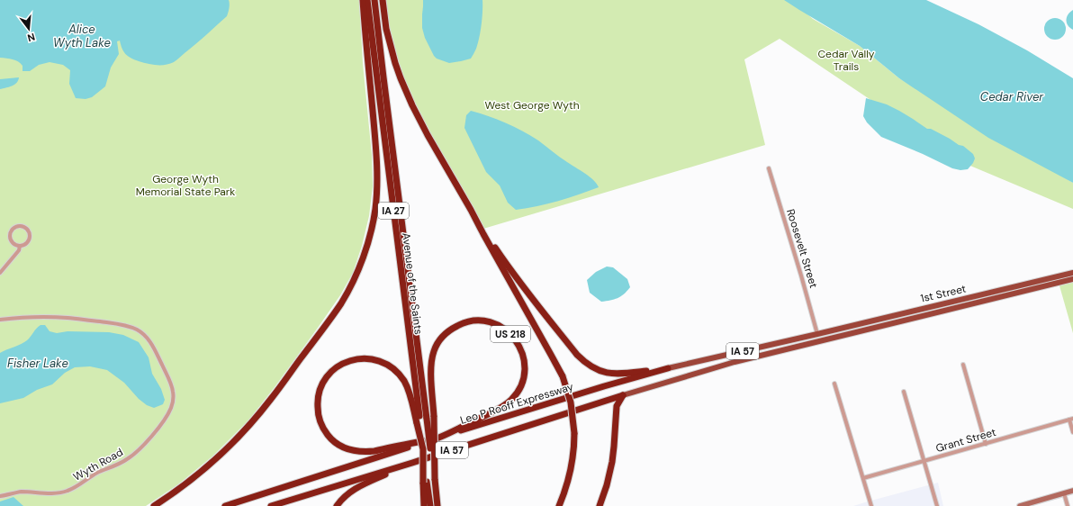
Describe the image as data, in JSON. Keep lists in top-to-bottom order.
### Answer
{
  "streets": {
    "highway": [
      "IA 27",
      "Avenue of the Saints",
      "US 218",
      "IA 57",
      "Leo P Rooff Expressway"
    ],
    "main road": ["1st Street"],
    "street": ["Roosevelt Street", "Grant Street", "Wyth Road"]
  },
  "crossings": [
    ["Roosevelt Street", "1st Street"],
    ["Roosevelt Street", "Leo P Rooff Expressway"],
    ["Avenue of the Saints", "US 218"],
    ["1st Street", "IA 57"],
    ["1st Street", "Leo P Rooff Expressway"],
    ["US 218", "Leo P Rooff Expressway"]
  ],
  "water": ["Alice Wyth Lake", "Cedar River", "Fisher Lake"],
  "parks": ["Cedar Vally Trails", "West George Wyth", "George Wyth Memorial State Park"],
  "north": "bottom"
}
